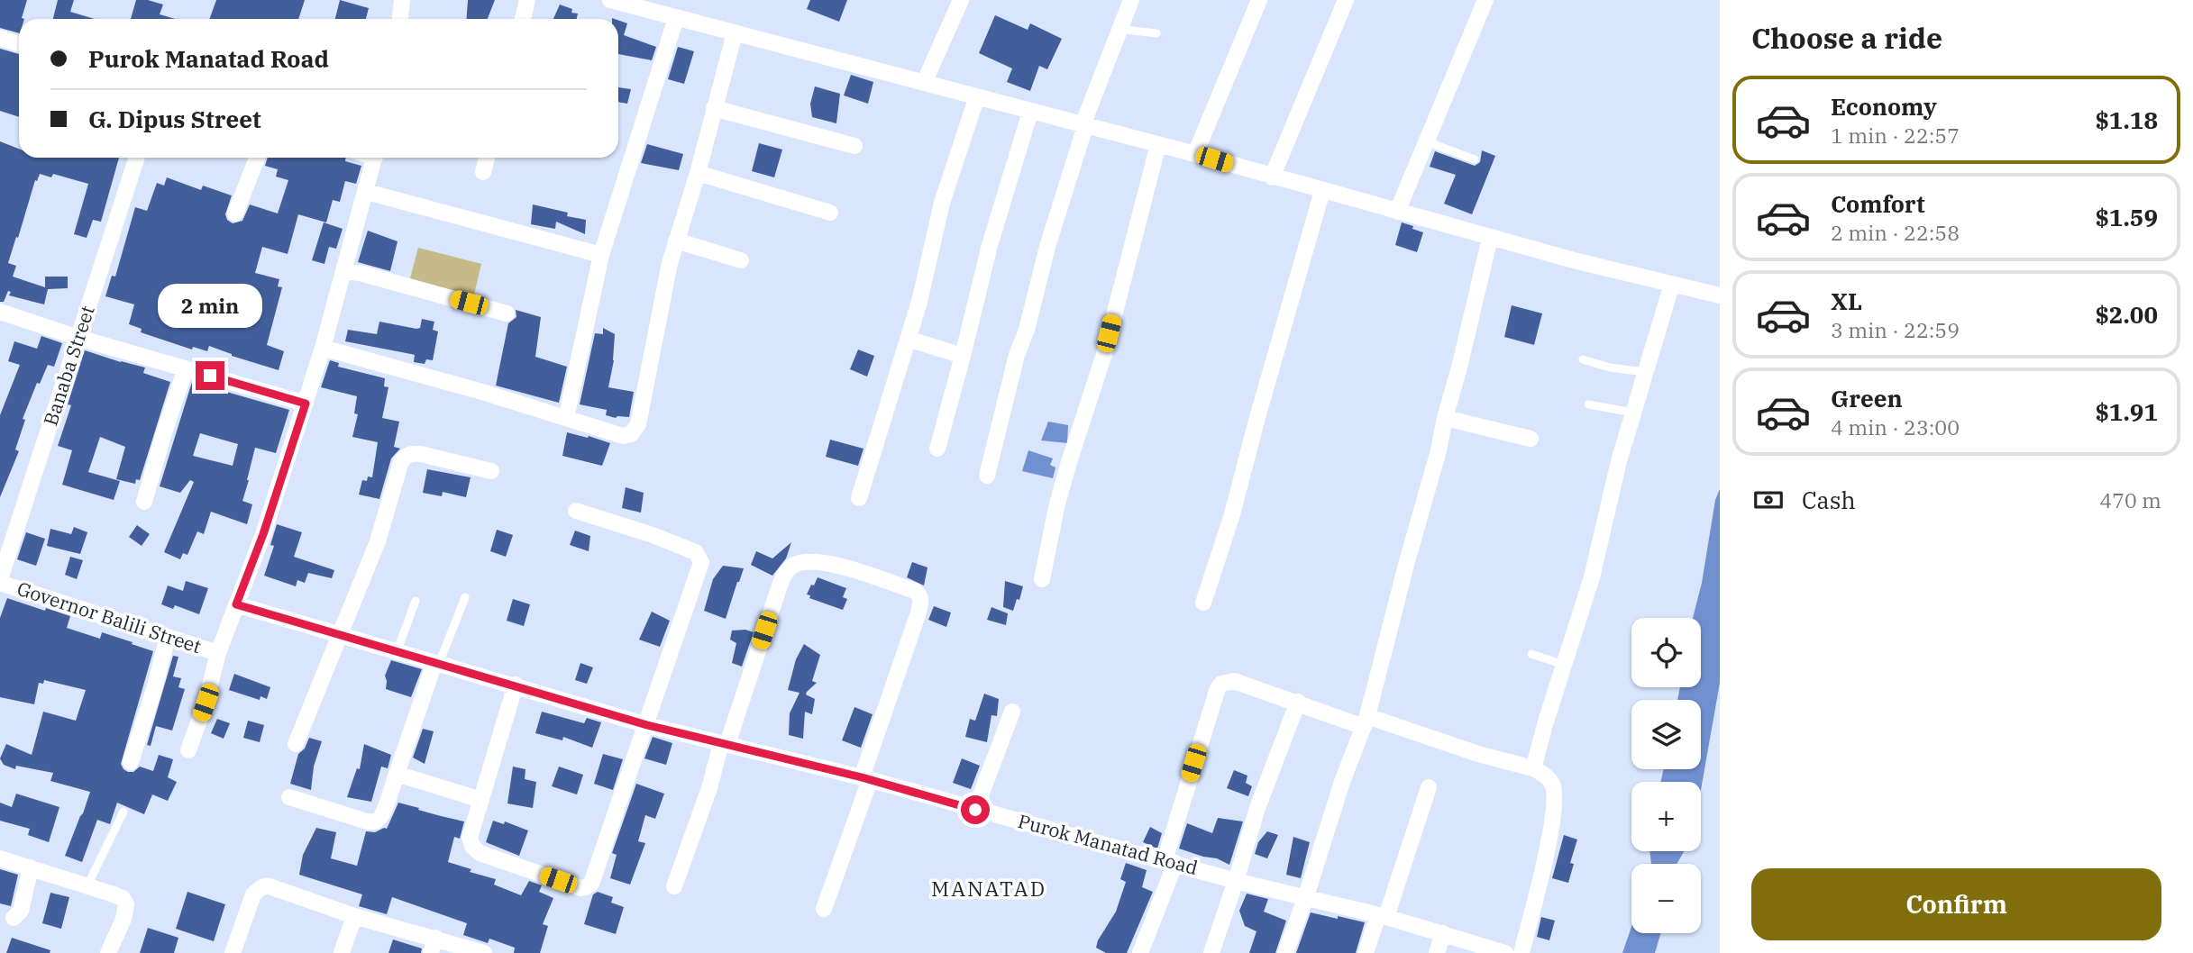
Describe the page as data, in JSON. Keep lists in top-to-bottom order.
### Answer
{
  "streets": {
    "street": ["Banaba Street", "Governor Balili Street", "Purok Manatad Road"]
  },
  "crossings": [
    ["Banaba Street", "Governor Balili Street"]
  ],
  "districts": ["MANATAD"],
  "page": {
    "heading": "Choose a ride",
    "banner": ["Purok Manatad Road", "G. Dipus Street"],
    "list": [
      {
        "name": "Economy",
        "note": "1 min · 22:57",
        "value": "$1.18"
      },
      {
        "name": "Comfort",
        "note": "2 min · 22:58",
        "value": "$1.59"
      },
      {
        "name": "XL",
        "note": "3 min · 22:59",
        "value": "$2.00"
      },
      {
        "name": "Green",
        "note": "4 min · 23:00",
        "value": "$1.91"
      }
    ],
    "bubble": "2 min",
    "pay": ["Cash", "470 m"],
    "map_buttons": ["+", "−"],
    "buttons": "Confirm"
  }
}
